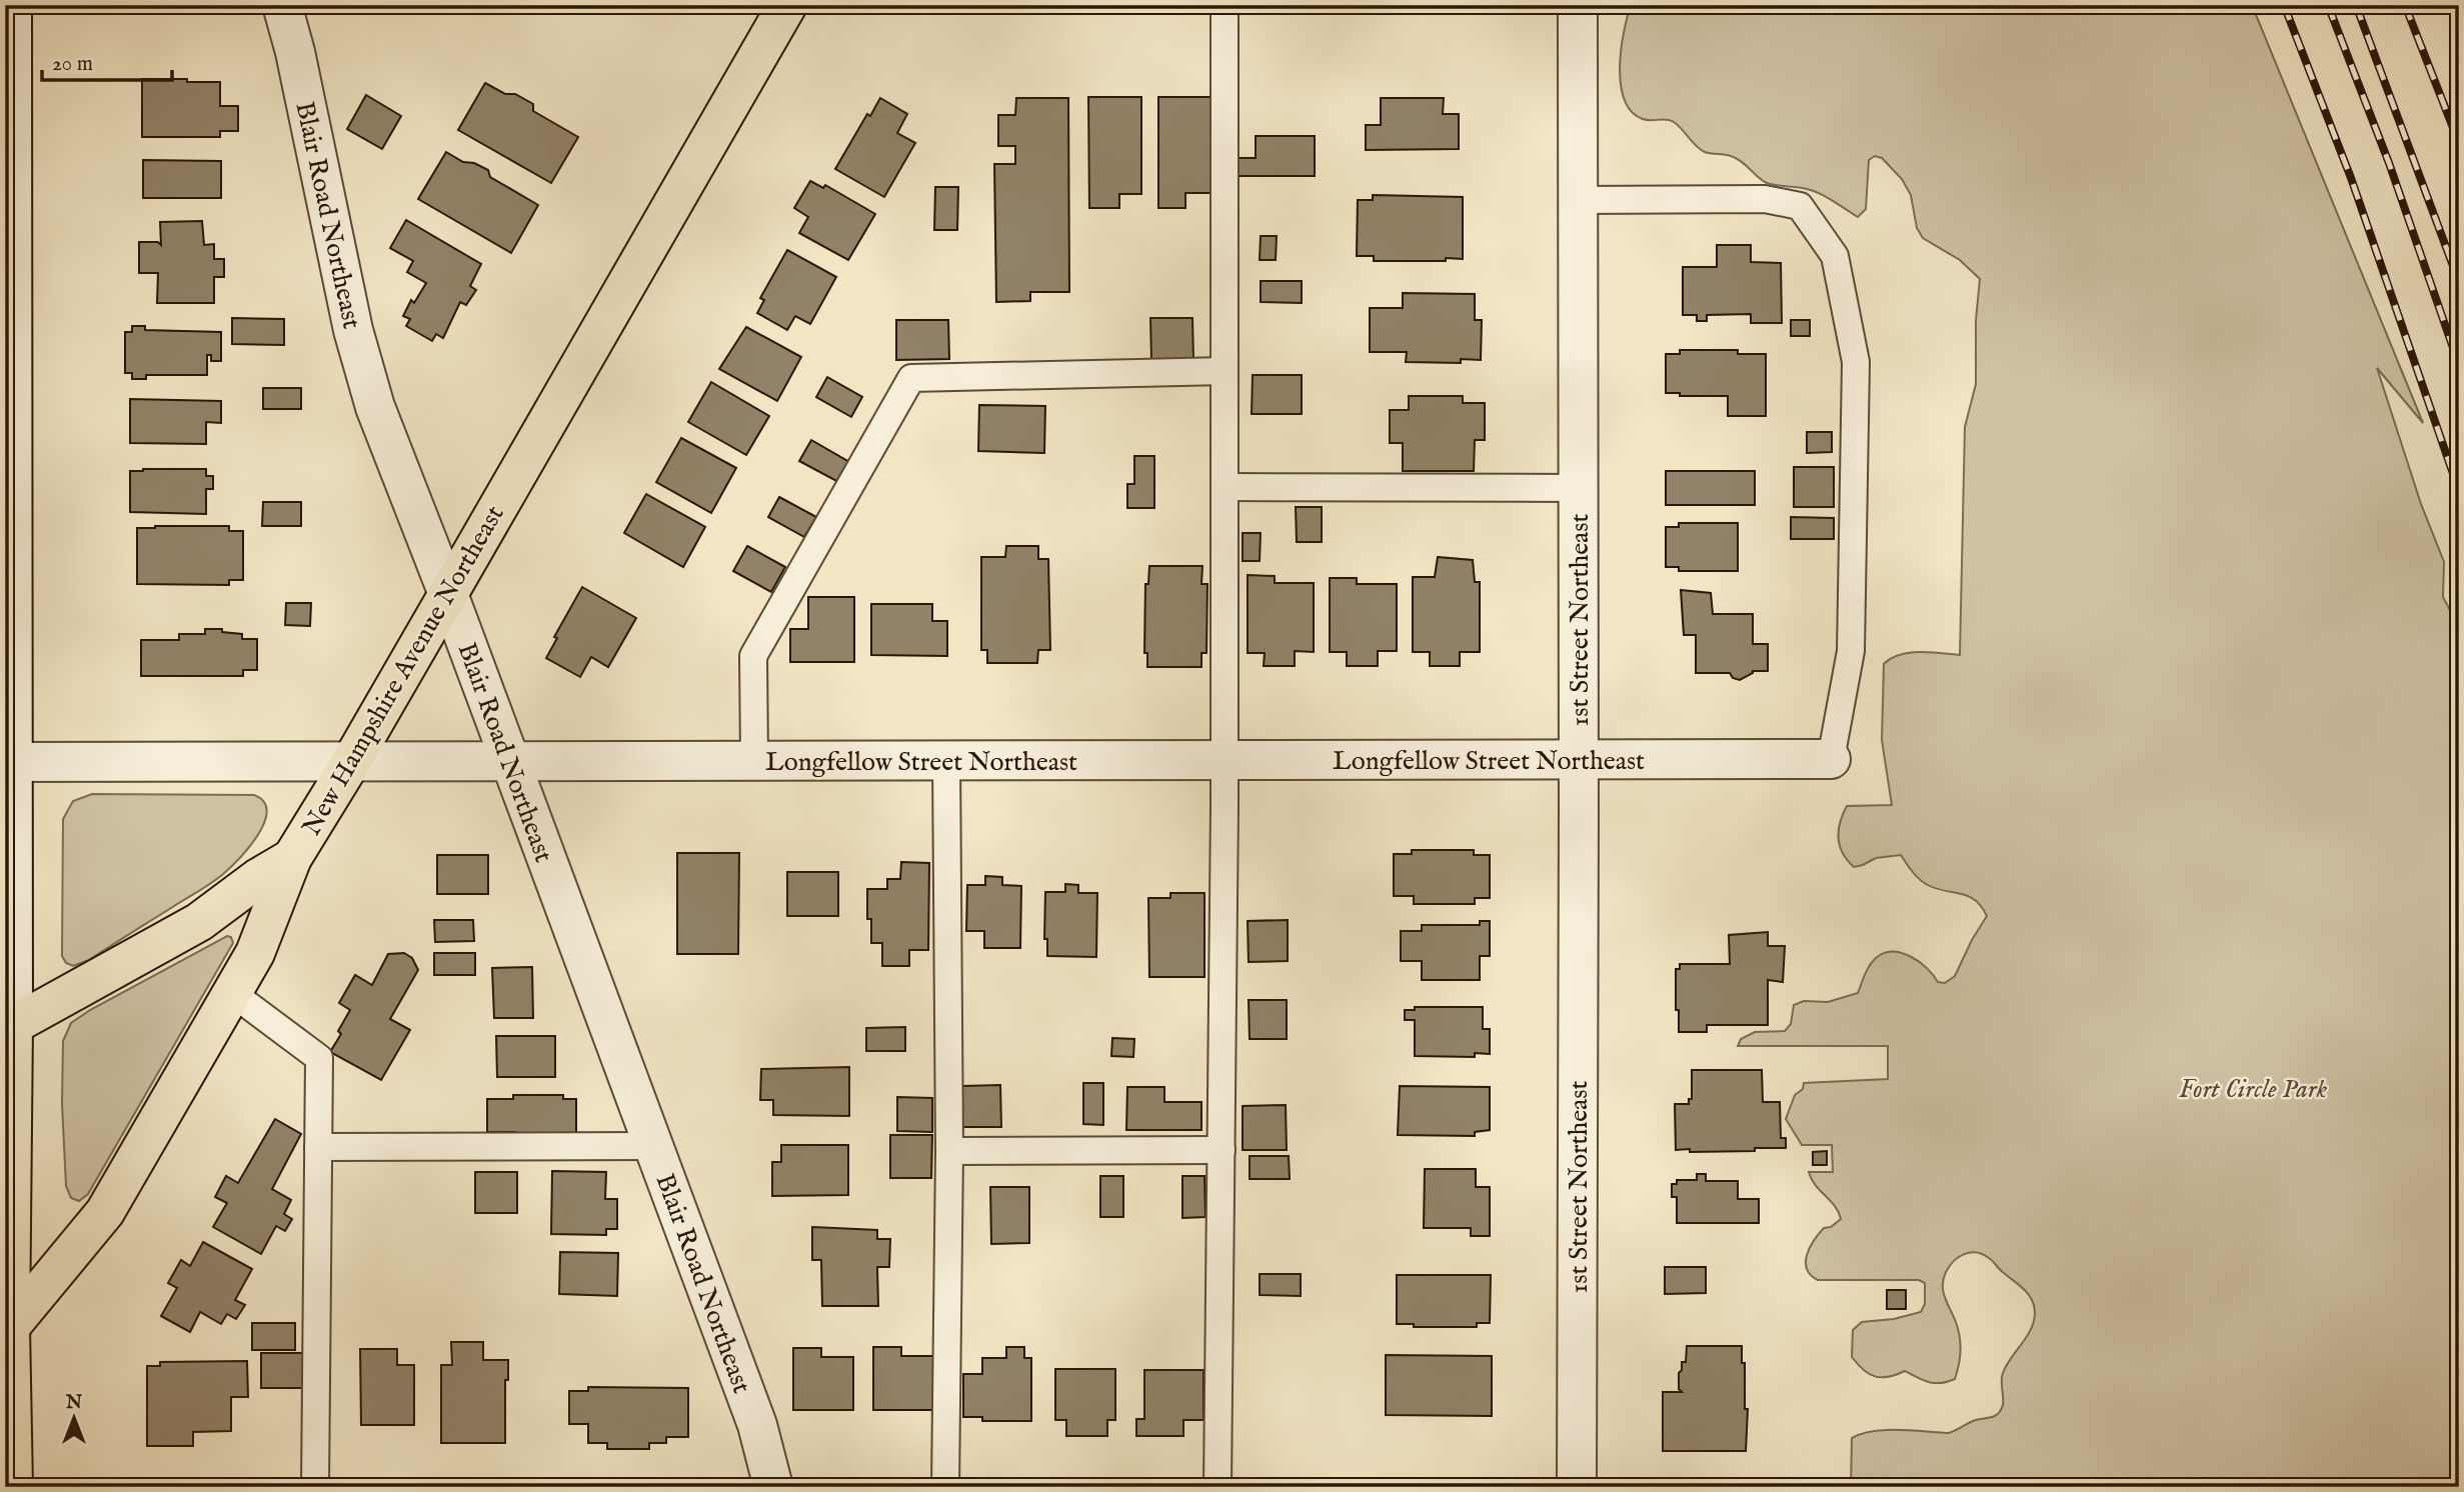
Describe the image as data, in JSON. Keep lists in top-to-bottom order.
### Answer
{
  "streets": {
    "main road": ["New Hampshire Avenue Northeast"],
    "street": ["Blair Road Northeast", "1st Street Northeast", "Longfellow Street Northeast"]
  },
  "crossings": [
    ["Blair Road Northeast", "New Hampshire Avenue Northeast"],
    ["Blair Road Northeast", "Longfellow Street Northeast"],
    ["1st Street Northeast", "Longfellow Street Northeast"],
    ["New Hampshire Avenue Northeast", "Longfellow Street Northeast"]
  ],
  "parks": ["Fort Circle Park"],
  "scale_bar": "20 m",
  "north": "top"
}
